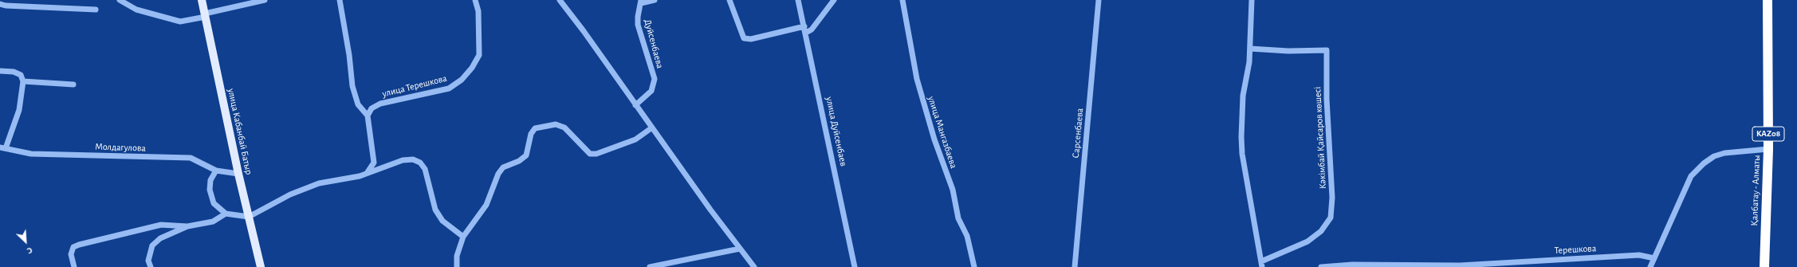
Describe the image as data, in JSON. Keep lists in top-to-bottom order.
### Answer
{
  "streets": {
    "highway": ["KAZ08", "Қалбатау - Алматы"],
    "main road": ["улица Кабанбай Батыр"],
    "street": [
      "Дуйсенбаева",
      "улица Терешкова",
      "улица Дуйсенбаев",
      "улица Мангазбаева",
      "Сарсенбаева",
      "Кәкімбай Қайсаров көшесі",
      "Молдагулова",
      "Терешкова"
    ]
  },
  "crossings": [
    ["улица Кабанбай Батыр", "Молдагулова"]
  ],
  "north": "bottom right"
}
